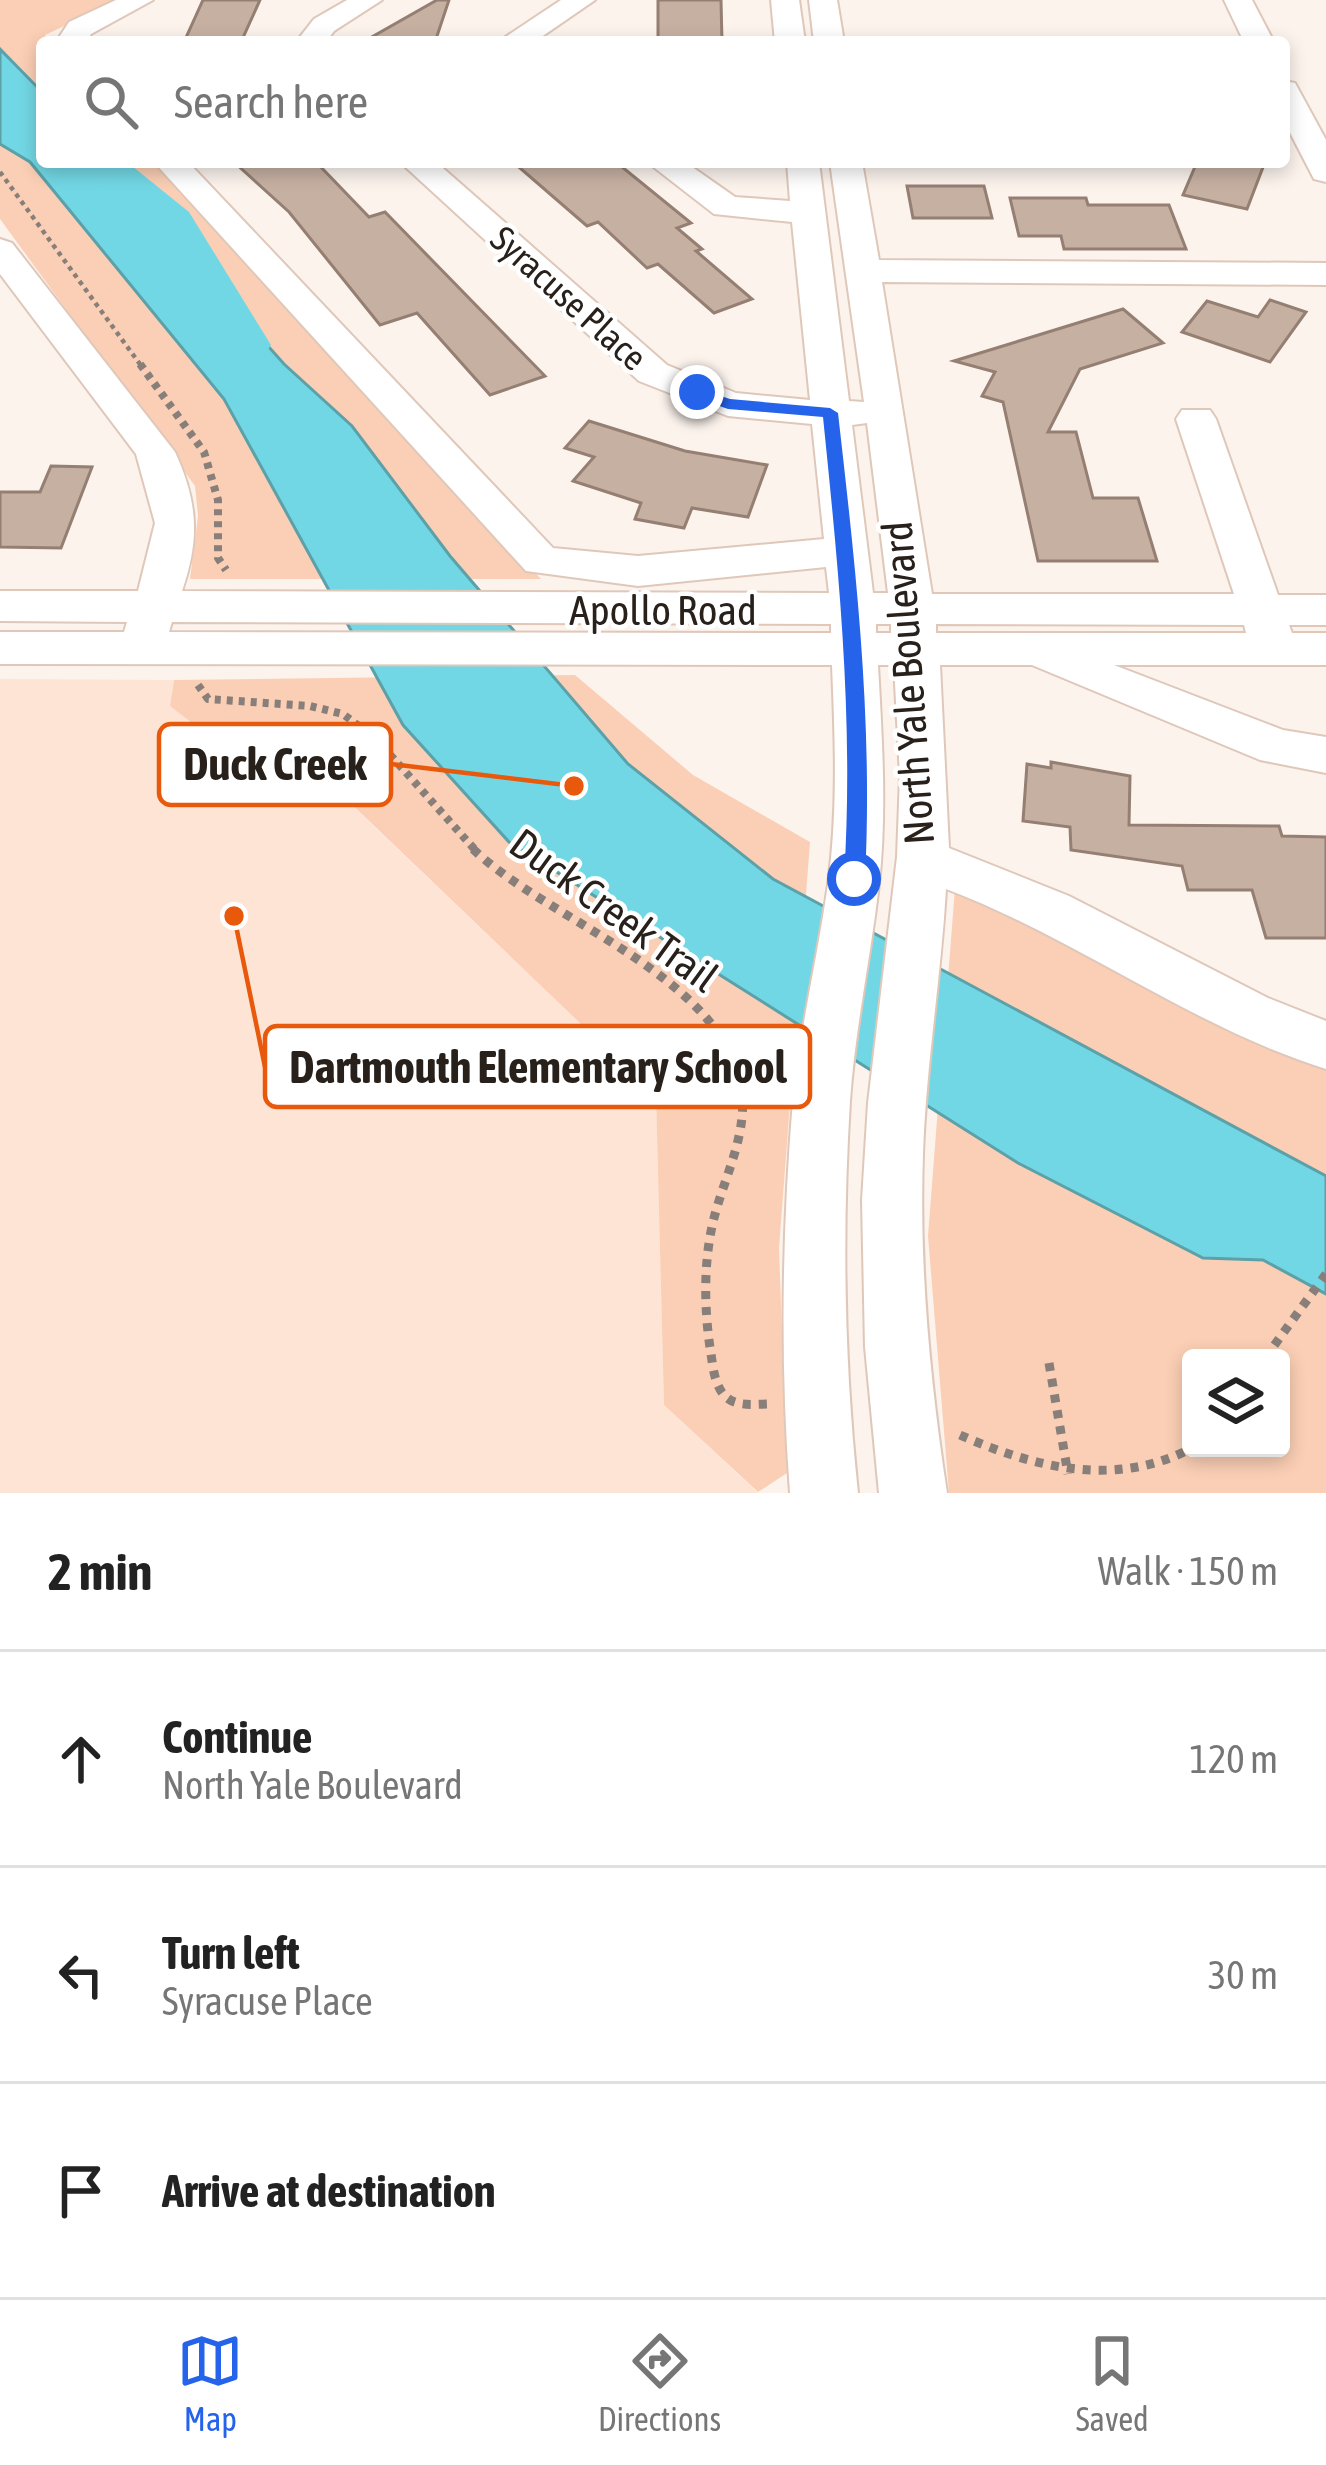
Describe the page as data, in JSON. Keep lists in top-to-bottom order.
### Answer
{
  "streets": {
    "street": ["Syracuse Place", "Apollo Road", "North Yale Boulevard"],
    "path": ["Duck Creek Trail"]
  },
  "crossings": [
    ["Syracuse Place", "North Yale Boulevard"],
    ["Apollo Road", "North Yale Boulevard"]
  ],
  "places": ["Duck Creek", "Dartmouth Elementary School"],
  "page": {
    "search": "Search here",
    "heading": ["2 min", "Walk · 150 m"],
    "list": [
      ["Continue", "North Yale Boulevard", "120 m"],
      ["Turn left", "Syracuse Place", "30 m"],
      "Arrive at destination"
    ],
    "nav": ["Map", "Directions", "Saved"]
  }
}
